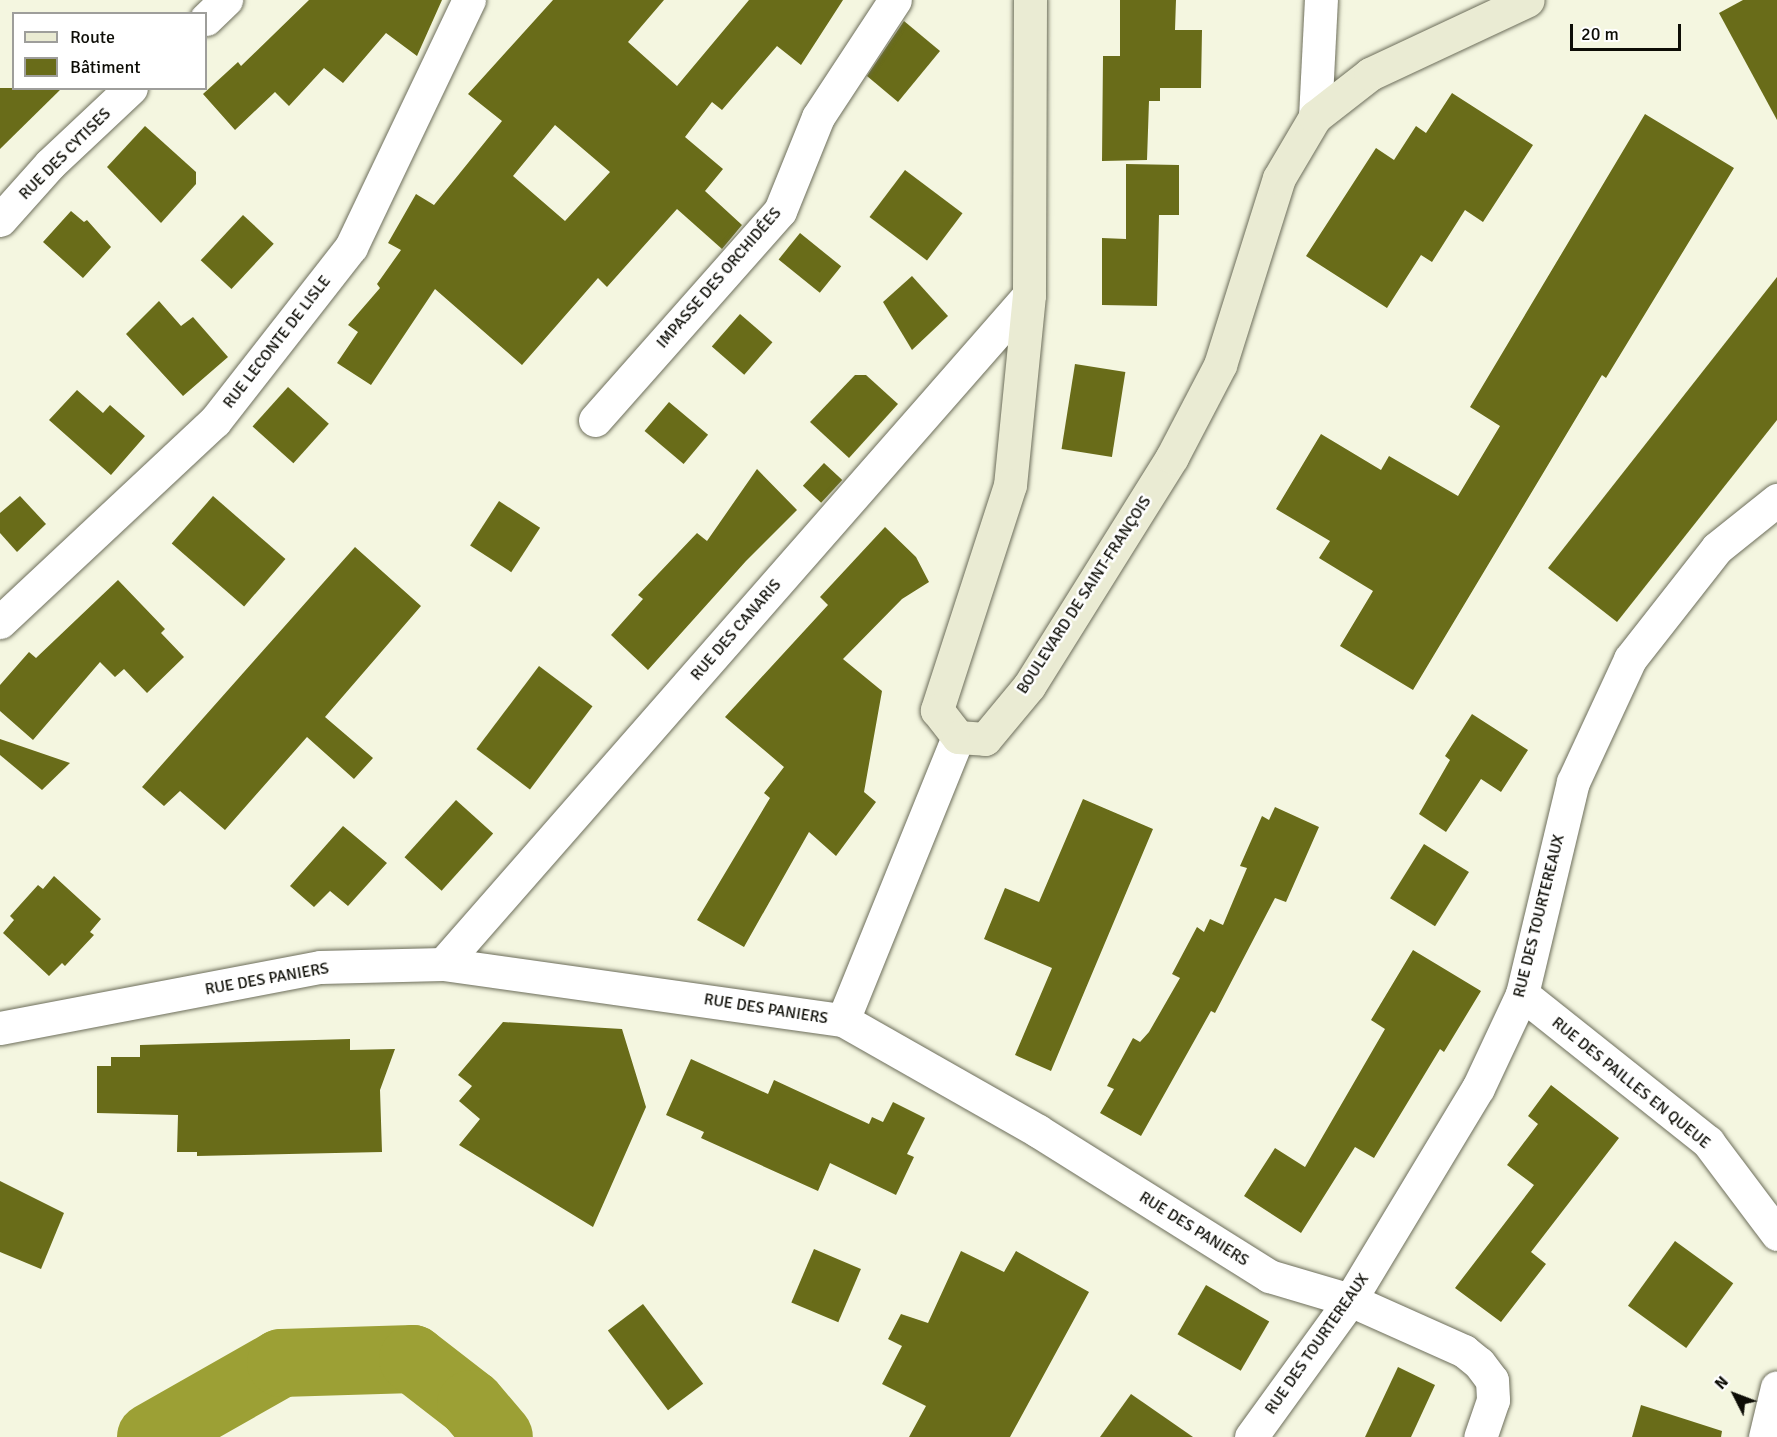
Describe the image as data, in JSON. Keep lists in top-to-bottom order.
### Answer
{
  "streets": {
    "main road": ["BOULEVARD DE SAINT-FRANÇOIS"],
    "street": [
      "RUE DES CYTISES",
      "IMPASSE DES ORCHIDÉES",
      "RUE LECONTE DE LISLE",
      "RUE DES CANARIS",
      "RUE DES TOURTEREAUX",
      "RUE DES PANIERS",
      "RUE DES PAILLES EN QUEUE"
    ]
  },
  "crossings": [
    ["RUE DES CANARIS", "RUE DES PANIERS"],
    ["RUE DES TOURTEREAUX", "RUE DES PANIERS"],
    ["RUE DES TOURTEREAUX", "RUE DES PAILLES EN QUEUE"]
  ],
  "legend": ["Route", "Bâtiment"],
  "scale_bar": "20 m",
  "north": "top left"
}
